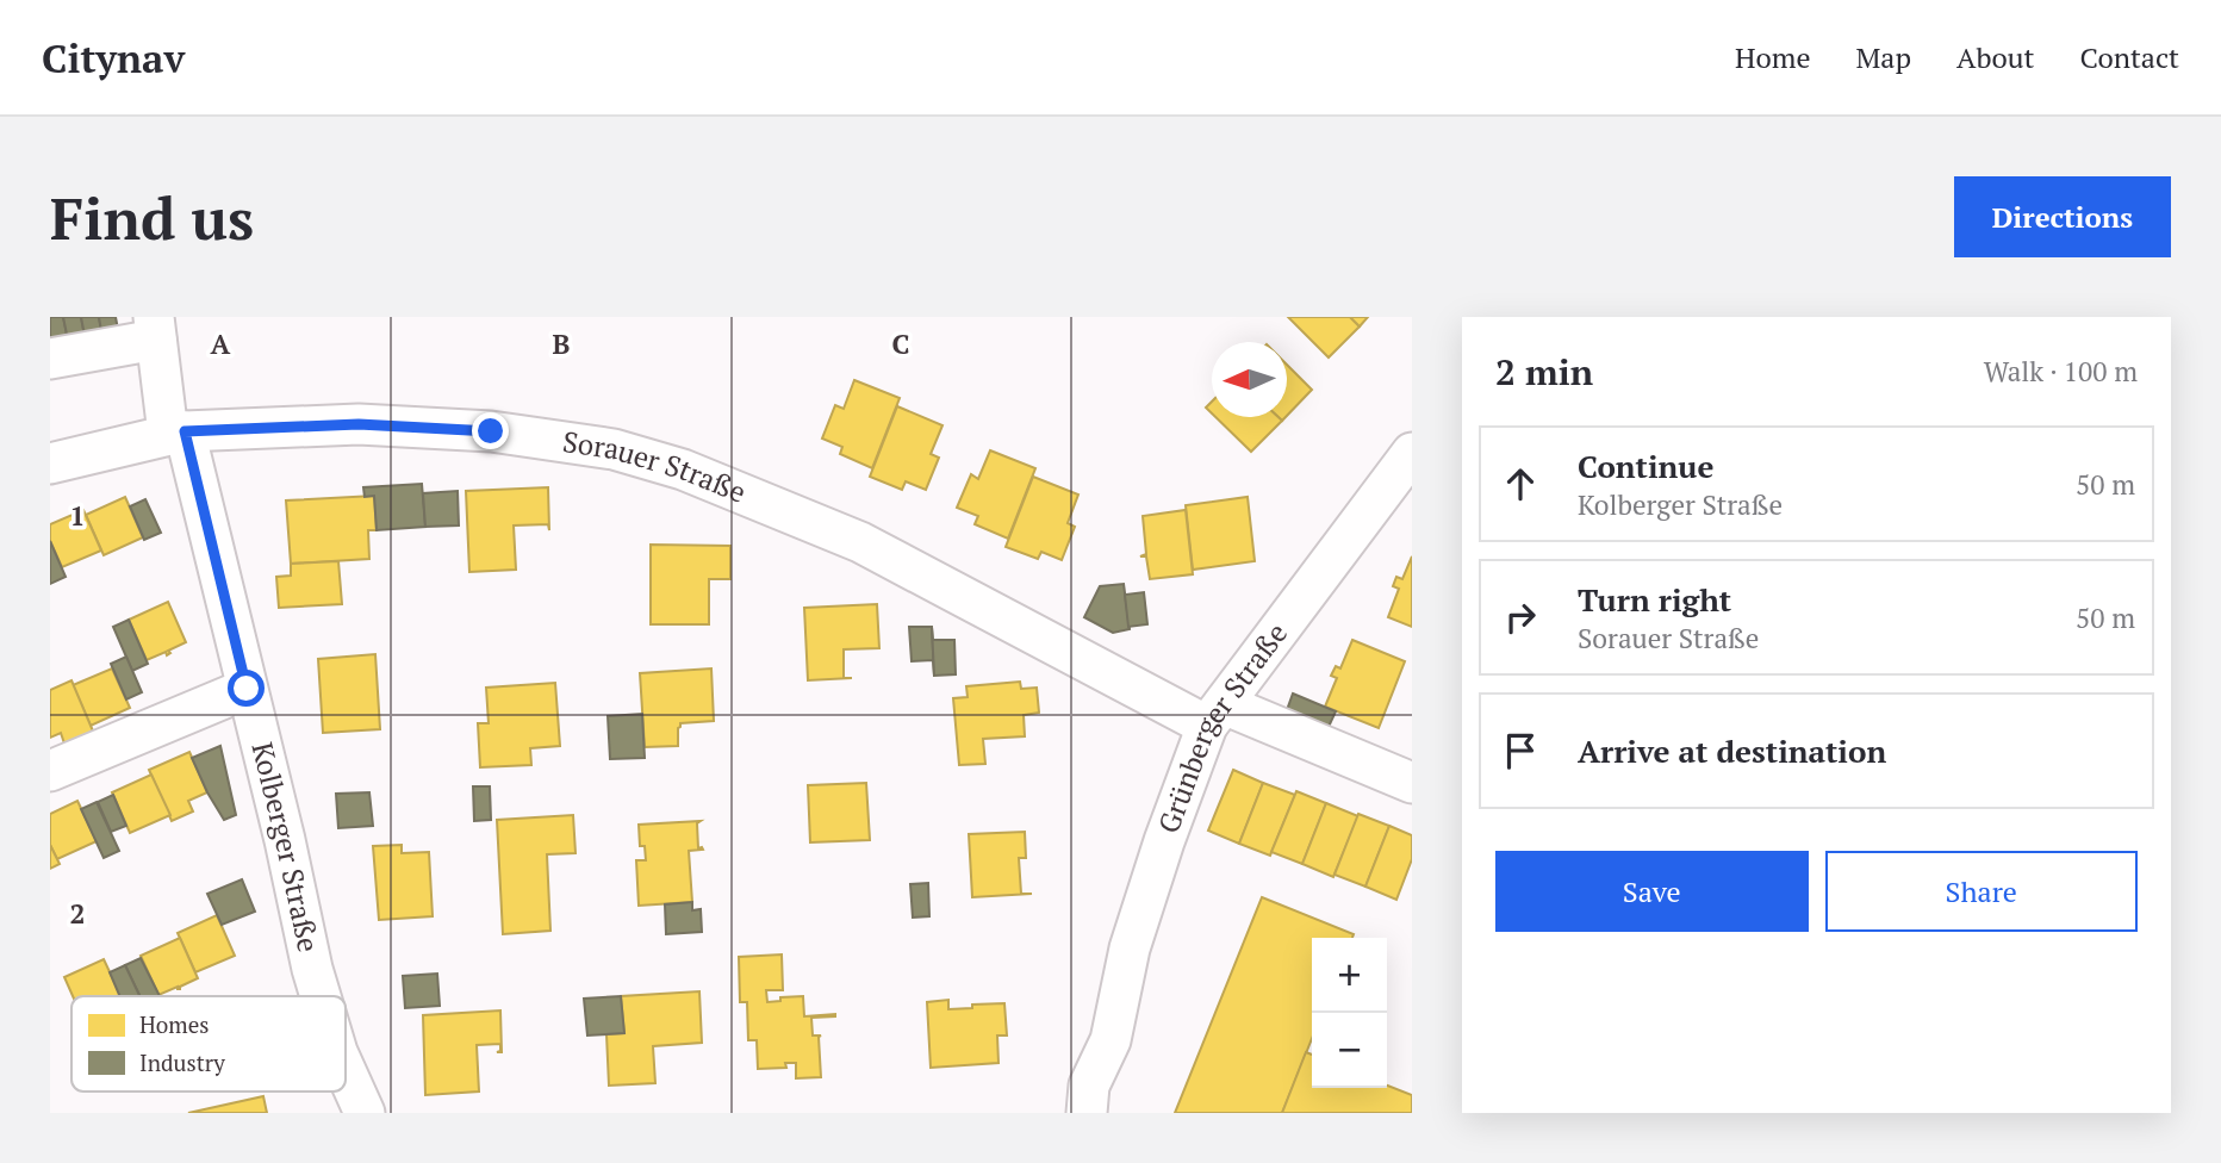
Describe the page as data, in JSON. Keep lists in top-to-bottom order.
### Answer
{
  "streets": {
    "street": ["Sorauer Straße", "Grünberger Straße", "Kolberger Straße"]
  },
  "crossings": [
    ["Sorauer Straße", "Grünberger Straße"],
    ["Sorauer Straße", "Kolberger Straße"]
  ],
  "legend": ["Homes", "Industry"],
  "north": "left",
  "page": {
    "header": "Citynav",
    "nav": [
      "Home",
      "Map",
      "About",
      "Contact"
    ],
    "buttons": [
      "Directions",
      ["Save", "Share"]
    ],
    "title": "Find us",
    "heading": ["2 min", "Walk · 100 m"],
    "list": [
      ["Continue", "Kolberger Straße", "50 m"],
      ["Turn right", "Sorauer Straße", "50 m"],
      "Arrive at destination"
    ],
    "map_buttons": ["+", "−"]
  },
  "grid": {
    "columns": ["A", "B", "C"],
    "rows": ["1", "2"]
  }
}
